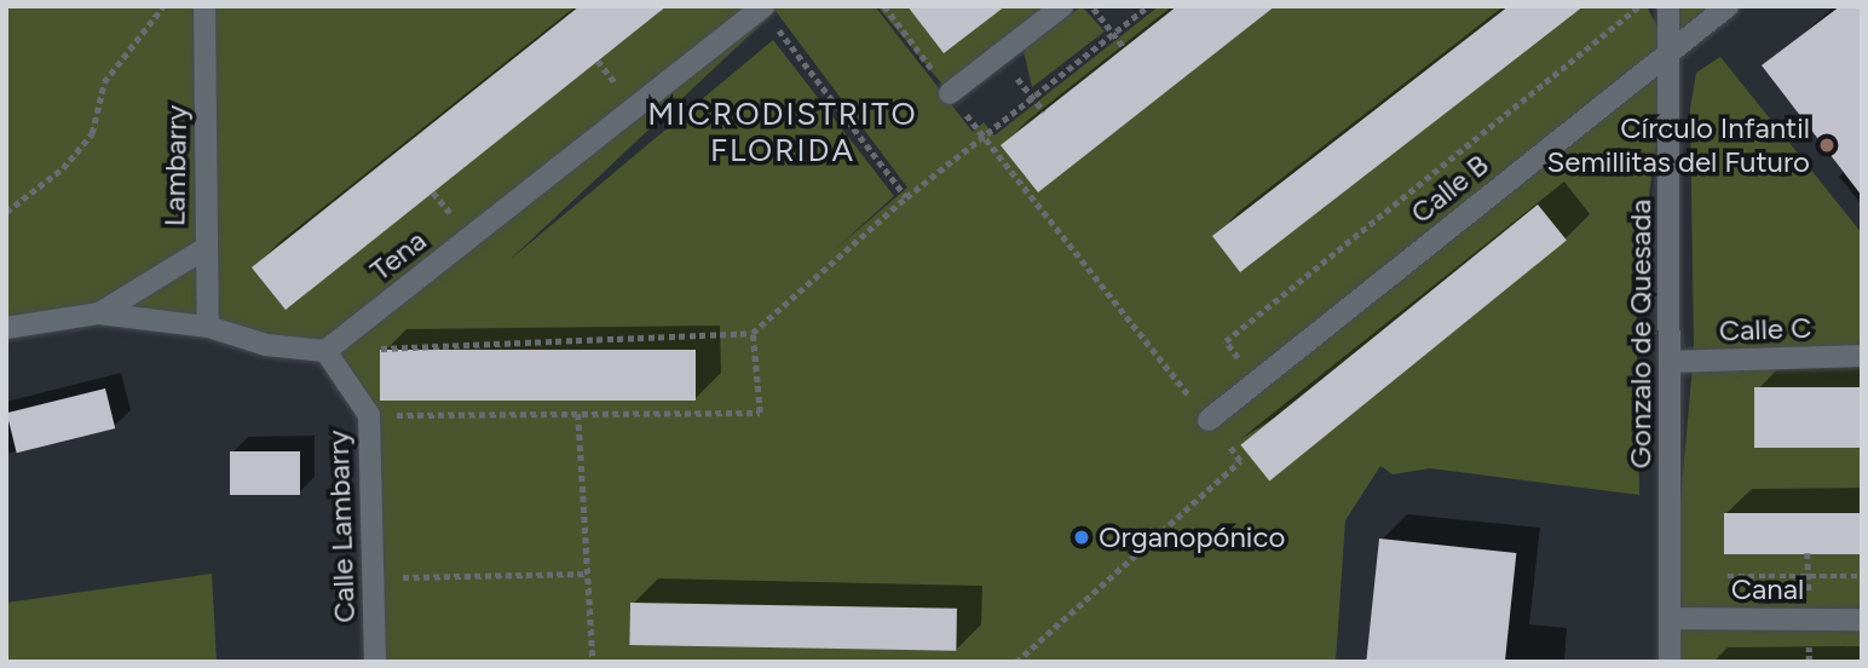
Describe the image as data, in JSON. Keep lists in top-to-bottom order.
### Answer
{
  "streets": {
    "street": [
      "Lambarry",
      "Calle B",
      "Tena",
      "Calle C",
      "Gonzalo de Quesada",
      "Calle Lambarry",
      "Canal"
    ]
  },
  "crossings": [
    ["Calle B", "Gonzalo de Quesada"],
    ["Tena", "Calle Lambarry"],
    ["Calle C", "Gonzalo de Quesada"],
    ["Gonzalo de Quesada", "Canal"]
  ],
  "districts": ["MICRODISTRITO FLORIDA"],
  "places": ["Círculo Infantil Semillitas del Futuro", "Organopónico"]
}
